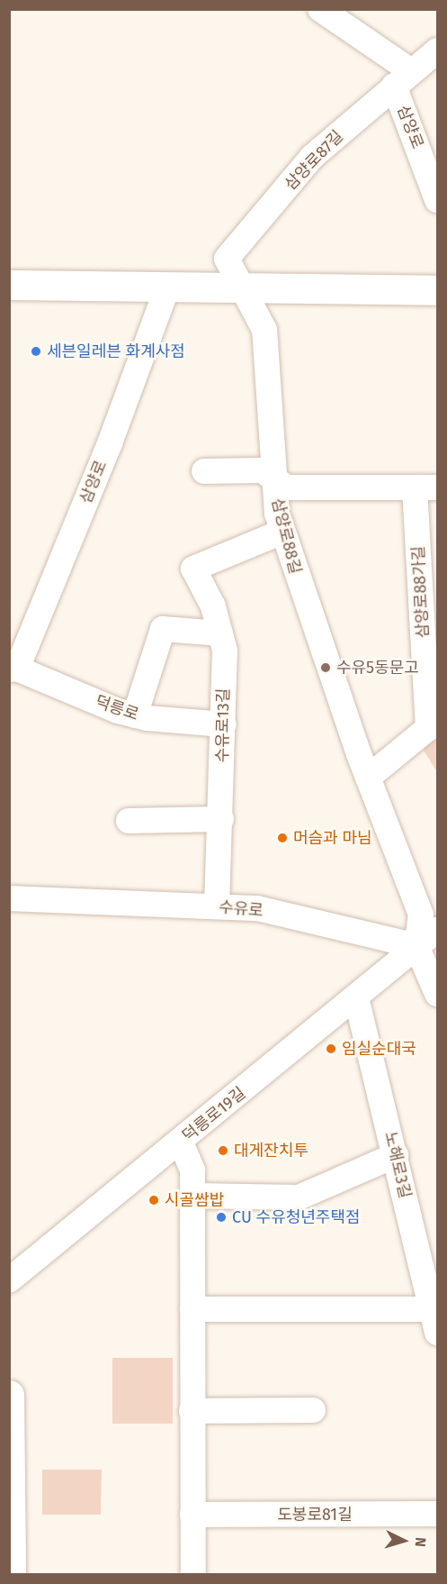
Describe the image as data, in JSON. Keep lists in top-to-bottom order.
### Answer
{
  "streets": {
    "street": [
      "삼양로",
      "삼양로87길",
      "삼양로88길",
      "삼양로88가길",
      "덕릉로",
      "수유로13길",
      "수유로",
      "덕릉로19길",
      "노해로3길",
      "도봉로81길"
    ]
  },
  "crossings": [
    ["삼양로", "삼양로87길"],
    ["삼양로", "덕릉로"],
    ["삼양로87길", "삼양로88길"],
    ["삼양로88길", "삼양로88가길"],
    ["삼양로88길", "수유로13길"],
    ["삼양로88길", "수유로"],
    ["삼양로88길", "덕릉로19길"],
    ["덕릉로", "수유로13길"],
    ["수유로13길", "수유로"],
    ["수유로", "덕릉로19길"],
    ["덕릉로19길", "노해로3길"]
  ],
  "places": [
    "세븐일레븐 화계사점",
    "수유5동문고",
    "머슴과 마님",
    "임실순대국",
    "대게잔치투",
    "시골쌈밥",
    "CU 수유청년주택점"
  ],
  "north": "right"
}
